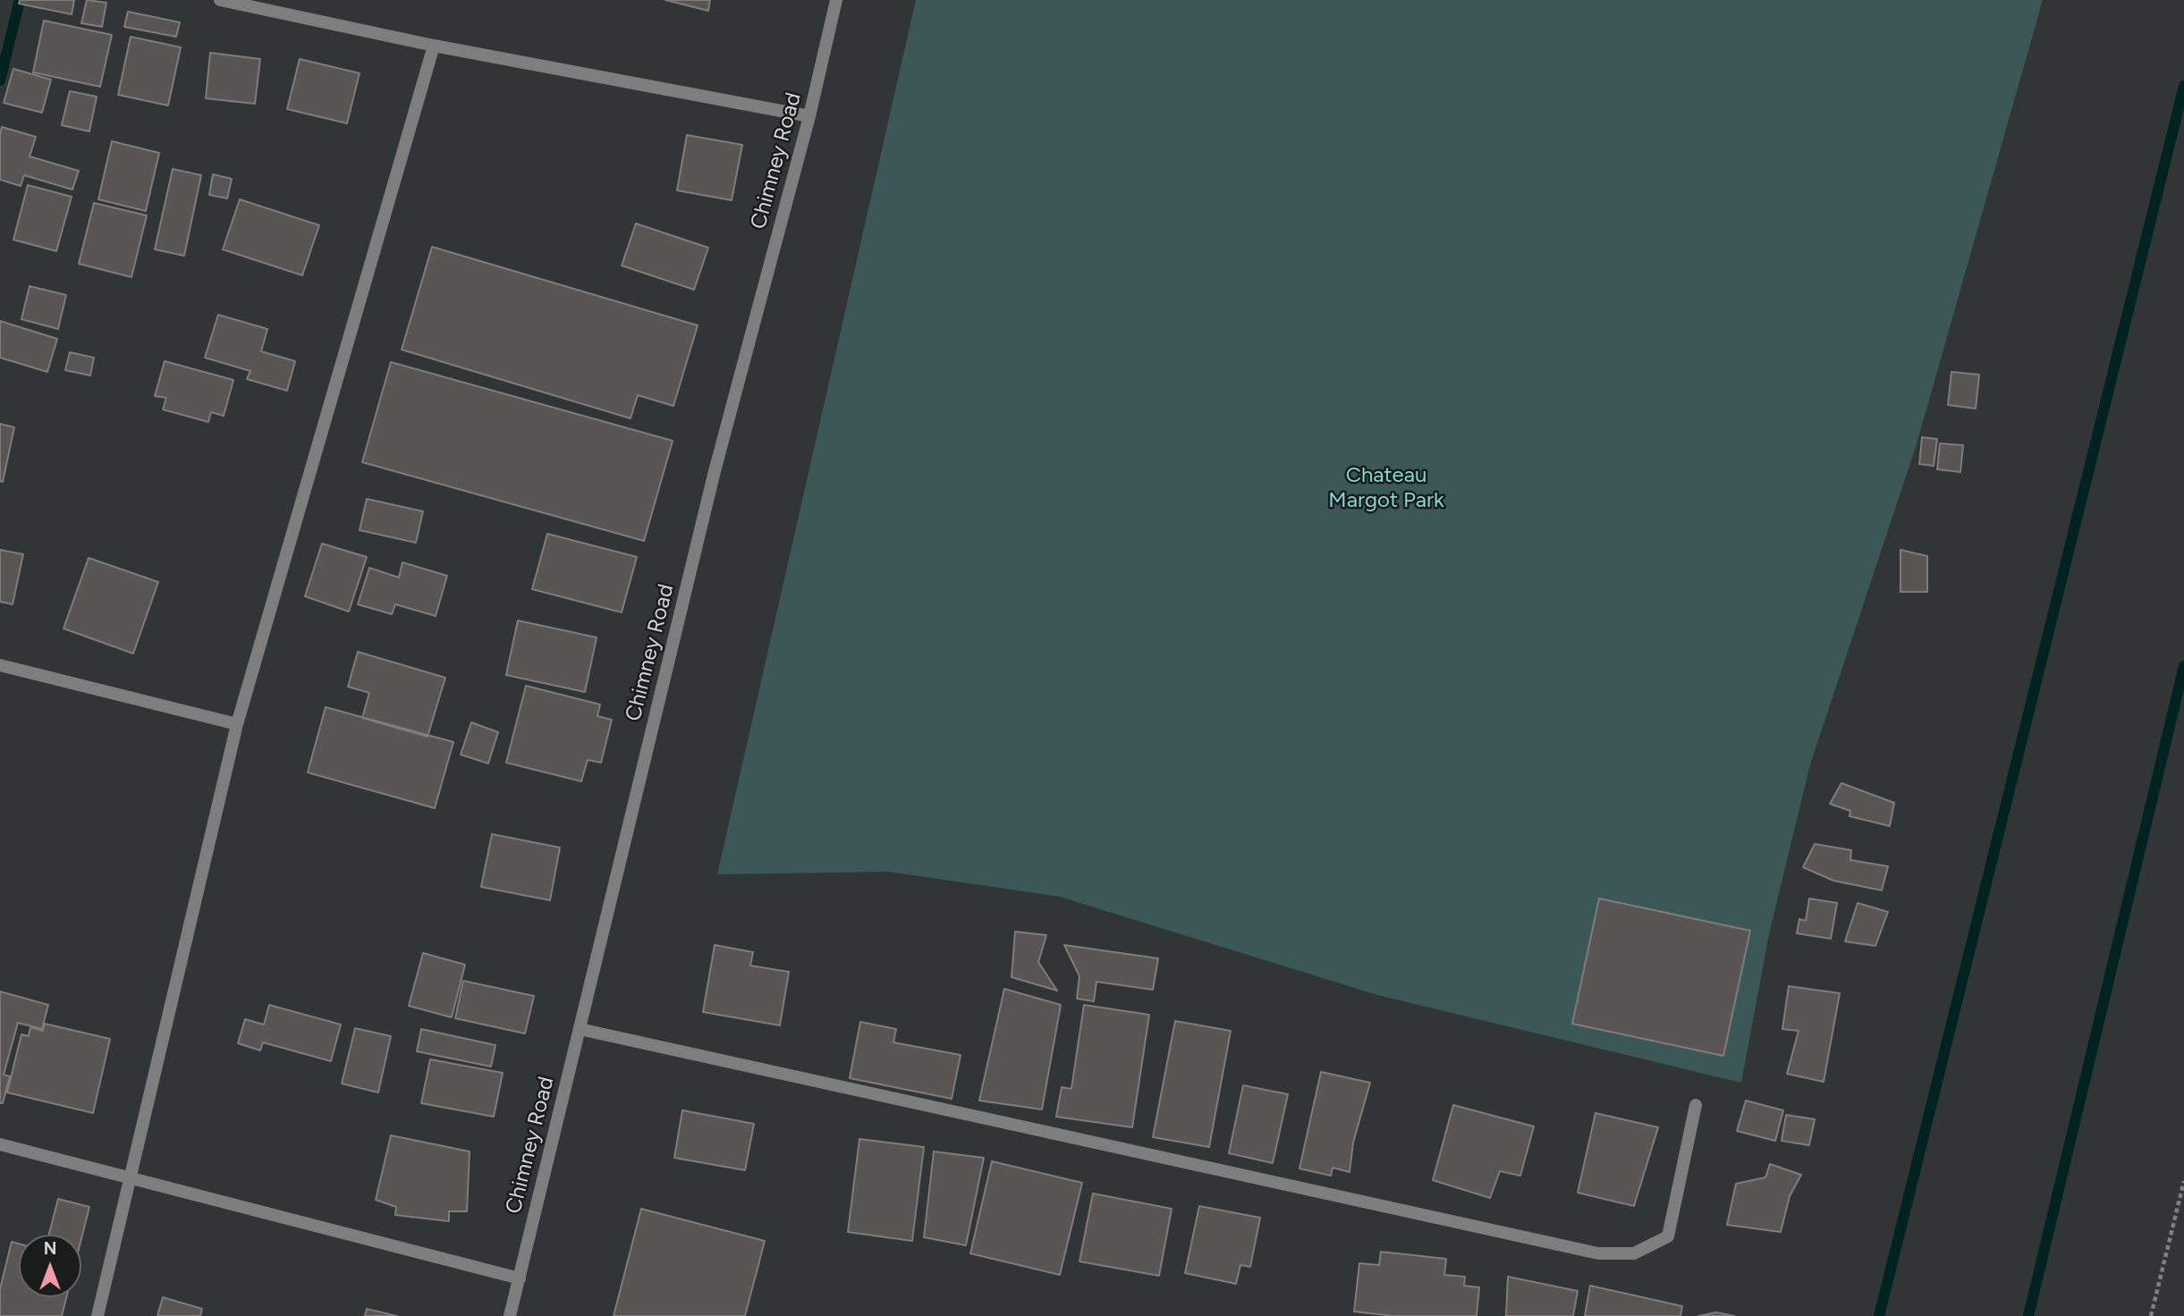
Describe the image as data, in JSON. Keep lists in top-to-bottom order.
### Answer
{
  "streets": {
    "street": ["Chimney Road"]
  },
  "parks": ["Chateau Margot Park"],
  "north": "top"
}
